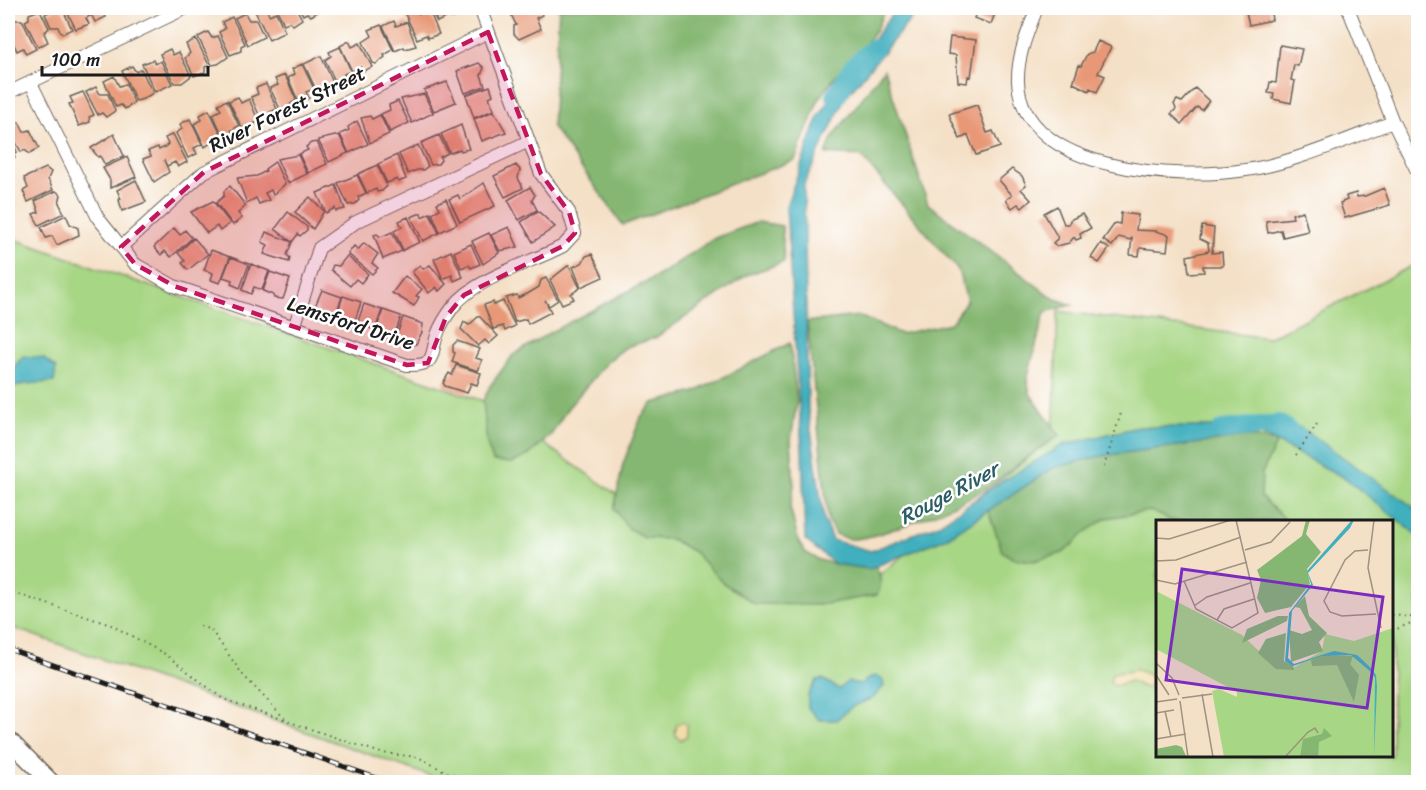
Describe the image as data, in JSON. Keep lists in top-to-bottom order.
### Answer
{
  "streets": {
    "street": ["River Forest Street", "Lemsford Drive"]
  },
  "crossings": [
    ["River Forest Street", "Lemsford Drive"]
  ],
  "water": ["Rouge River"],
  "scale_bar": "100 m"
}
